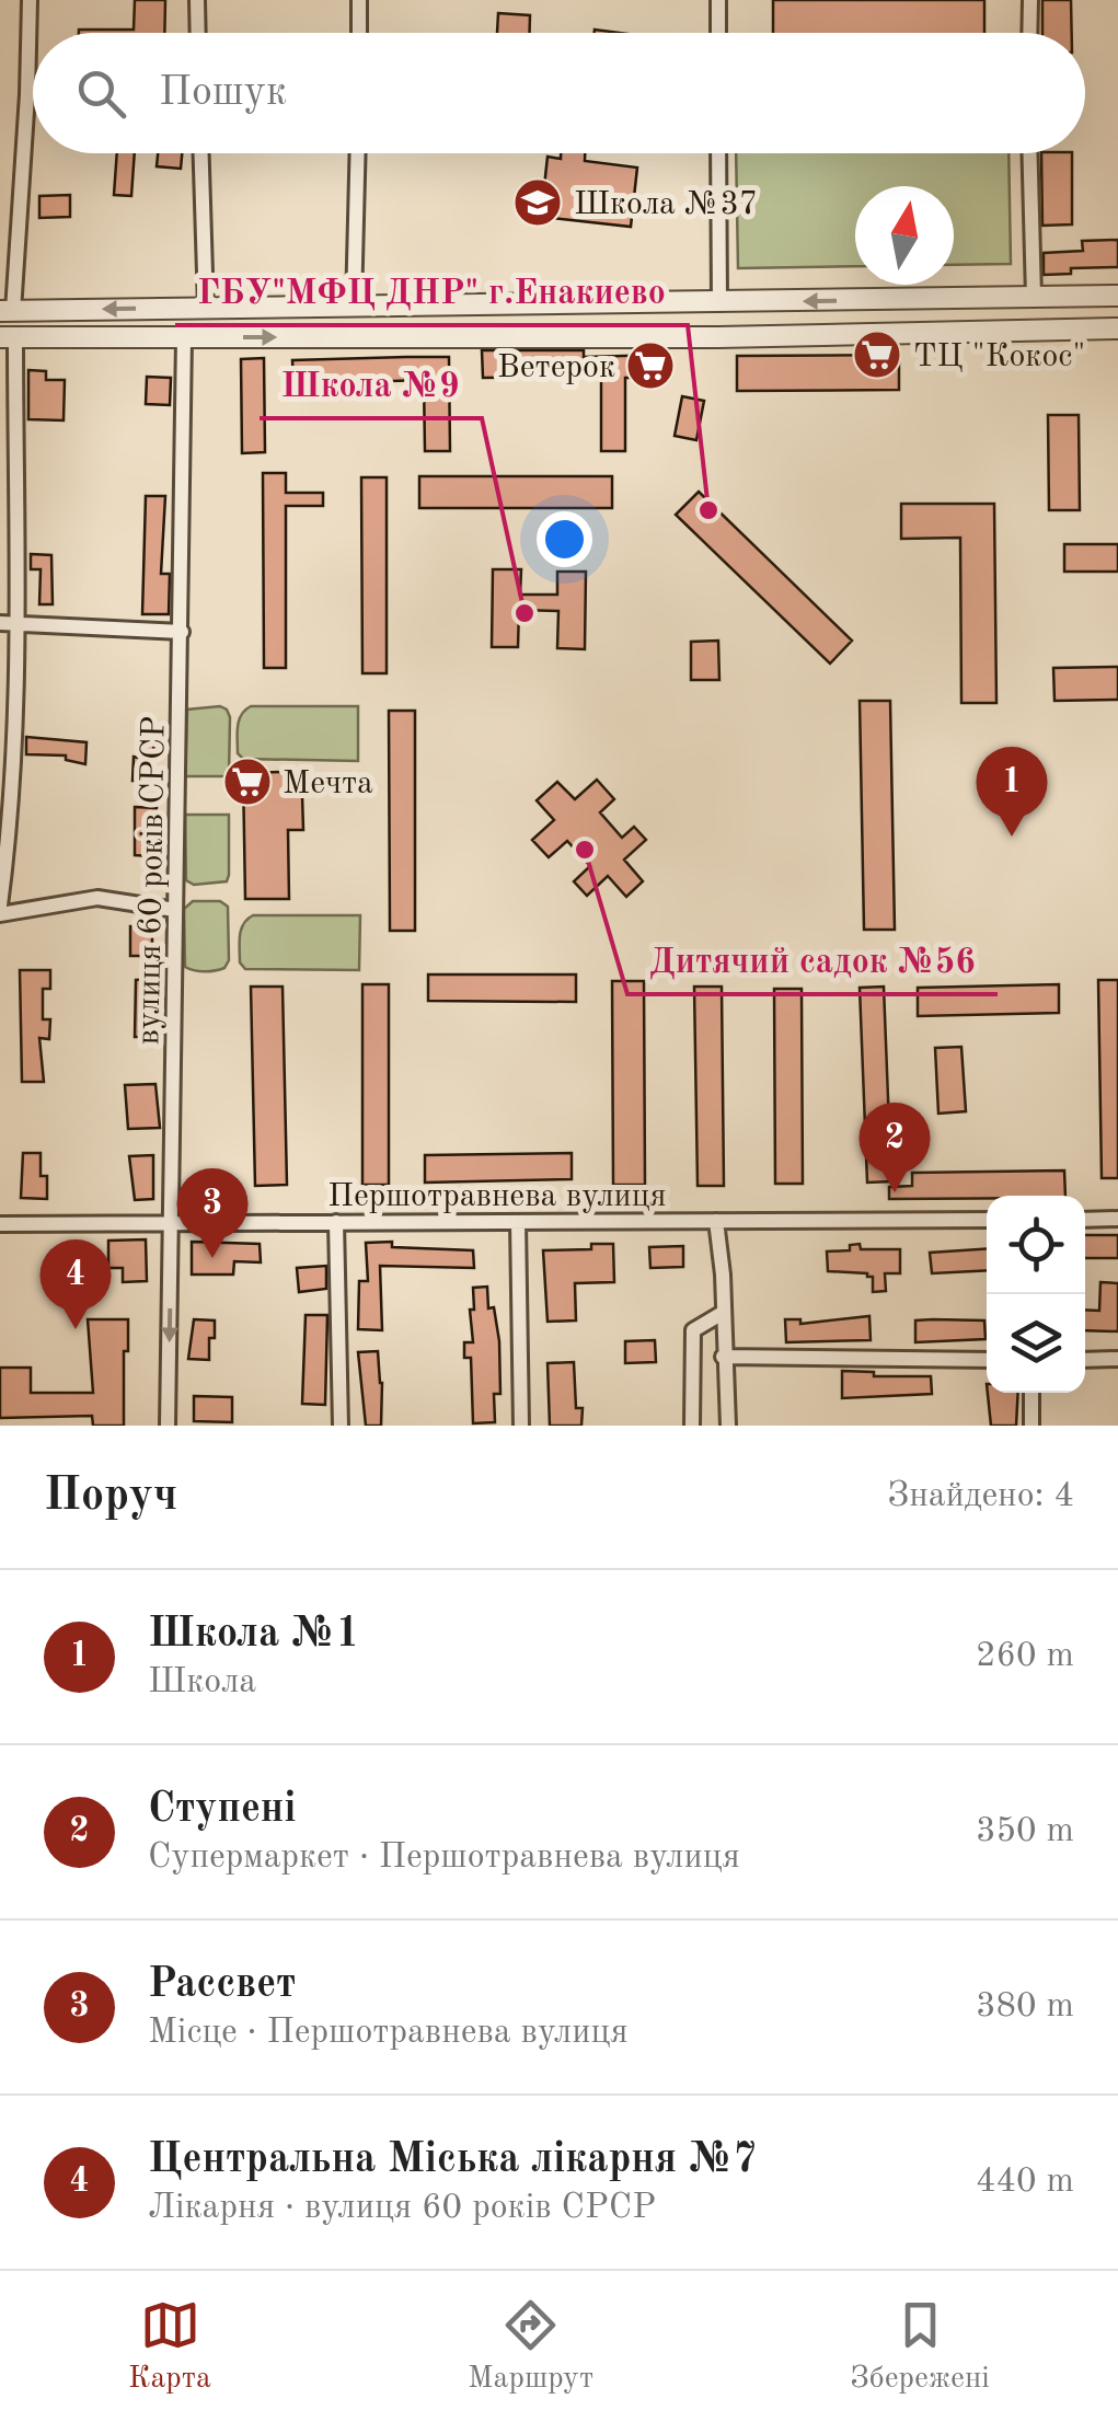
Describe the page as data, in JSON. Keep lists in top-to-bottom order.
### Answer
{
  "streets": {
    "street": ["вулиця 60 років СРСР", "Першотравнева вулиця"]
  },
  "crossings": [
    ["вулиця 60 років СРСР", "Першотравнева вулиця"]
  ],
  "places": {
    "school or university": ["Школа №37"],
    "supermarket": ["ТЦ \"Кокос\"", "Ветерок", "Мечта"],
    "other": ["ГБУ\"МФЦ ДНР\" г.Енакиево", "Школа №9", "Дитячий садок №56"]
  },
  "north": "top",
  "page": {
    "search": "Пошук",
    "pins": [
      "1",
      "2",
      "3",
      "4"
    ],
    "heading": ["Поруч", "Знайдено: 4"],
    "list": [
      {
        "mark": "1",
        "name": "Школа №1",
        "note": "Школа",
        "value": "260 m"
      },
      {
        "mark": "2",
        "name": "Ступені",
        "note": "Супермаркет · Першотравнева вулиця",
        "value": "350 m"
      },
      {
        "mark": "3",
        "name": "Рассвет",
        "note": "Місце · Першотравнева вулиця",
        "value": "380 m"
      },
      {
        "mark": "4",
        "name": "Центральна Міська лікарня №7",
        "note": "Лікарня · вулиця 60 років СРСР",
        "value": "440 m"
      }
    ],
    "nav": ["Карта", "Маршрут", "Збережені"]
  }
}
